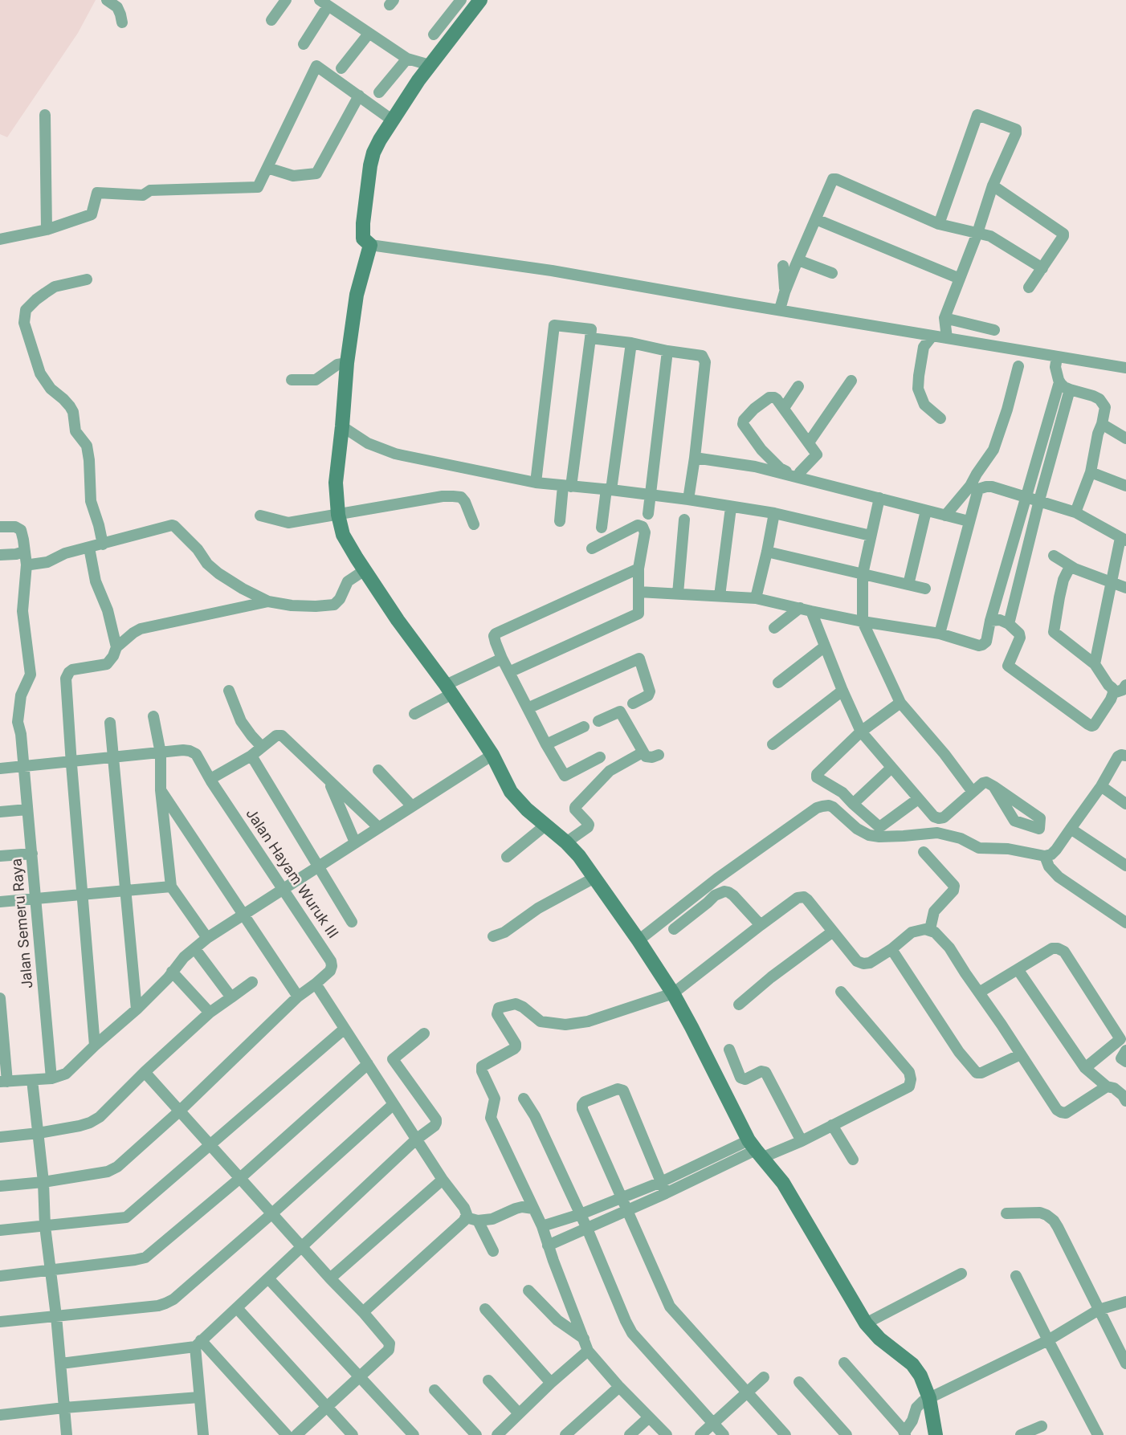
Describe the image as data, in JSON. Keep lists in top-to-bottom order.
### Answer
{
  "streets": {
    "street": ["Jalan Hayam Wuruk III", "Jalan Semeru Raya"]
  }
}
